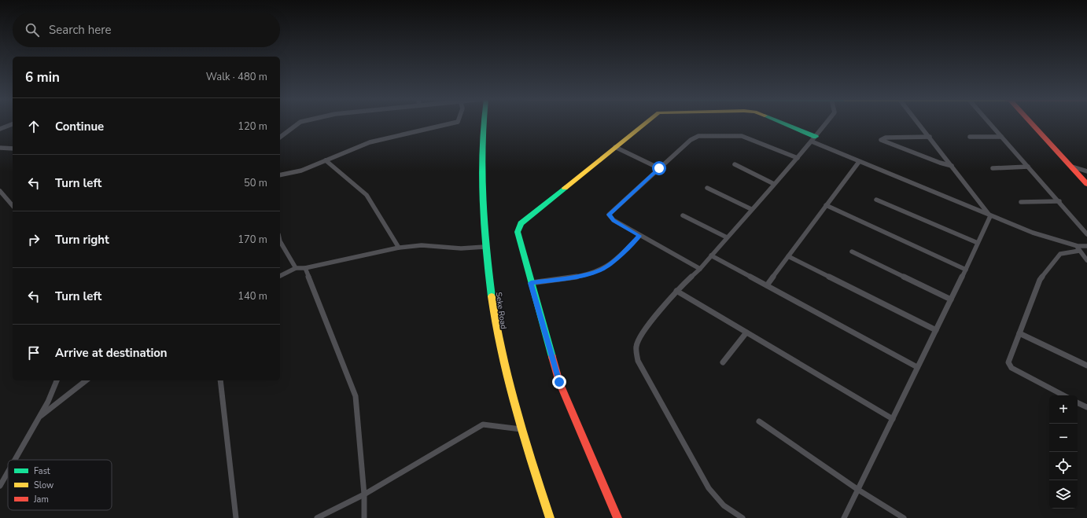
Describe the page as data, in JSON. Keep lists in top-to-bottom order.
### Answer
{
  "streets": {
    "main road": ["Seke Road"]
  },
  "legend": ["Fast", "Slow", "Jam"],
  "page": {
    "search": "Search here",
    "heading": ["6 min", "Walk · 480 m"],
    "list": [
      ["Continue", "120 m"],
      ["Turn left", "50 m"],
      ["Turn right", "170 m"],
      ["Turn left", "140 m"],
      "Arrive at destination"
    ],
    "map_buttons": ["+", "−"]
  }
}
